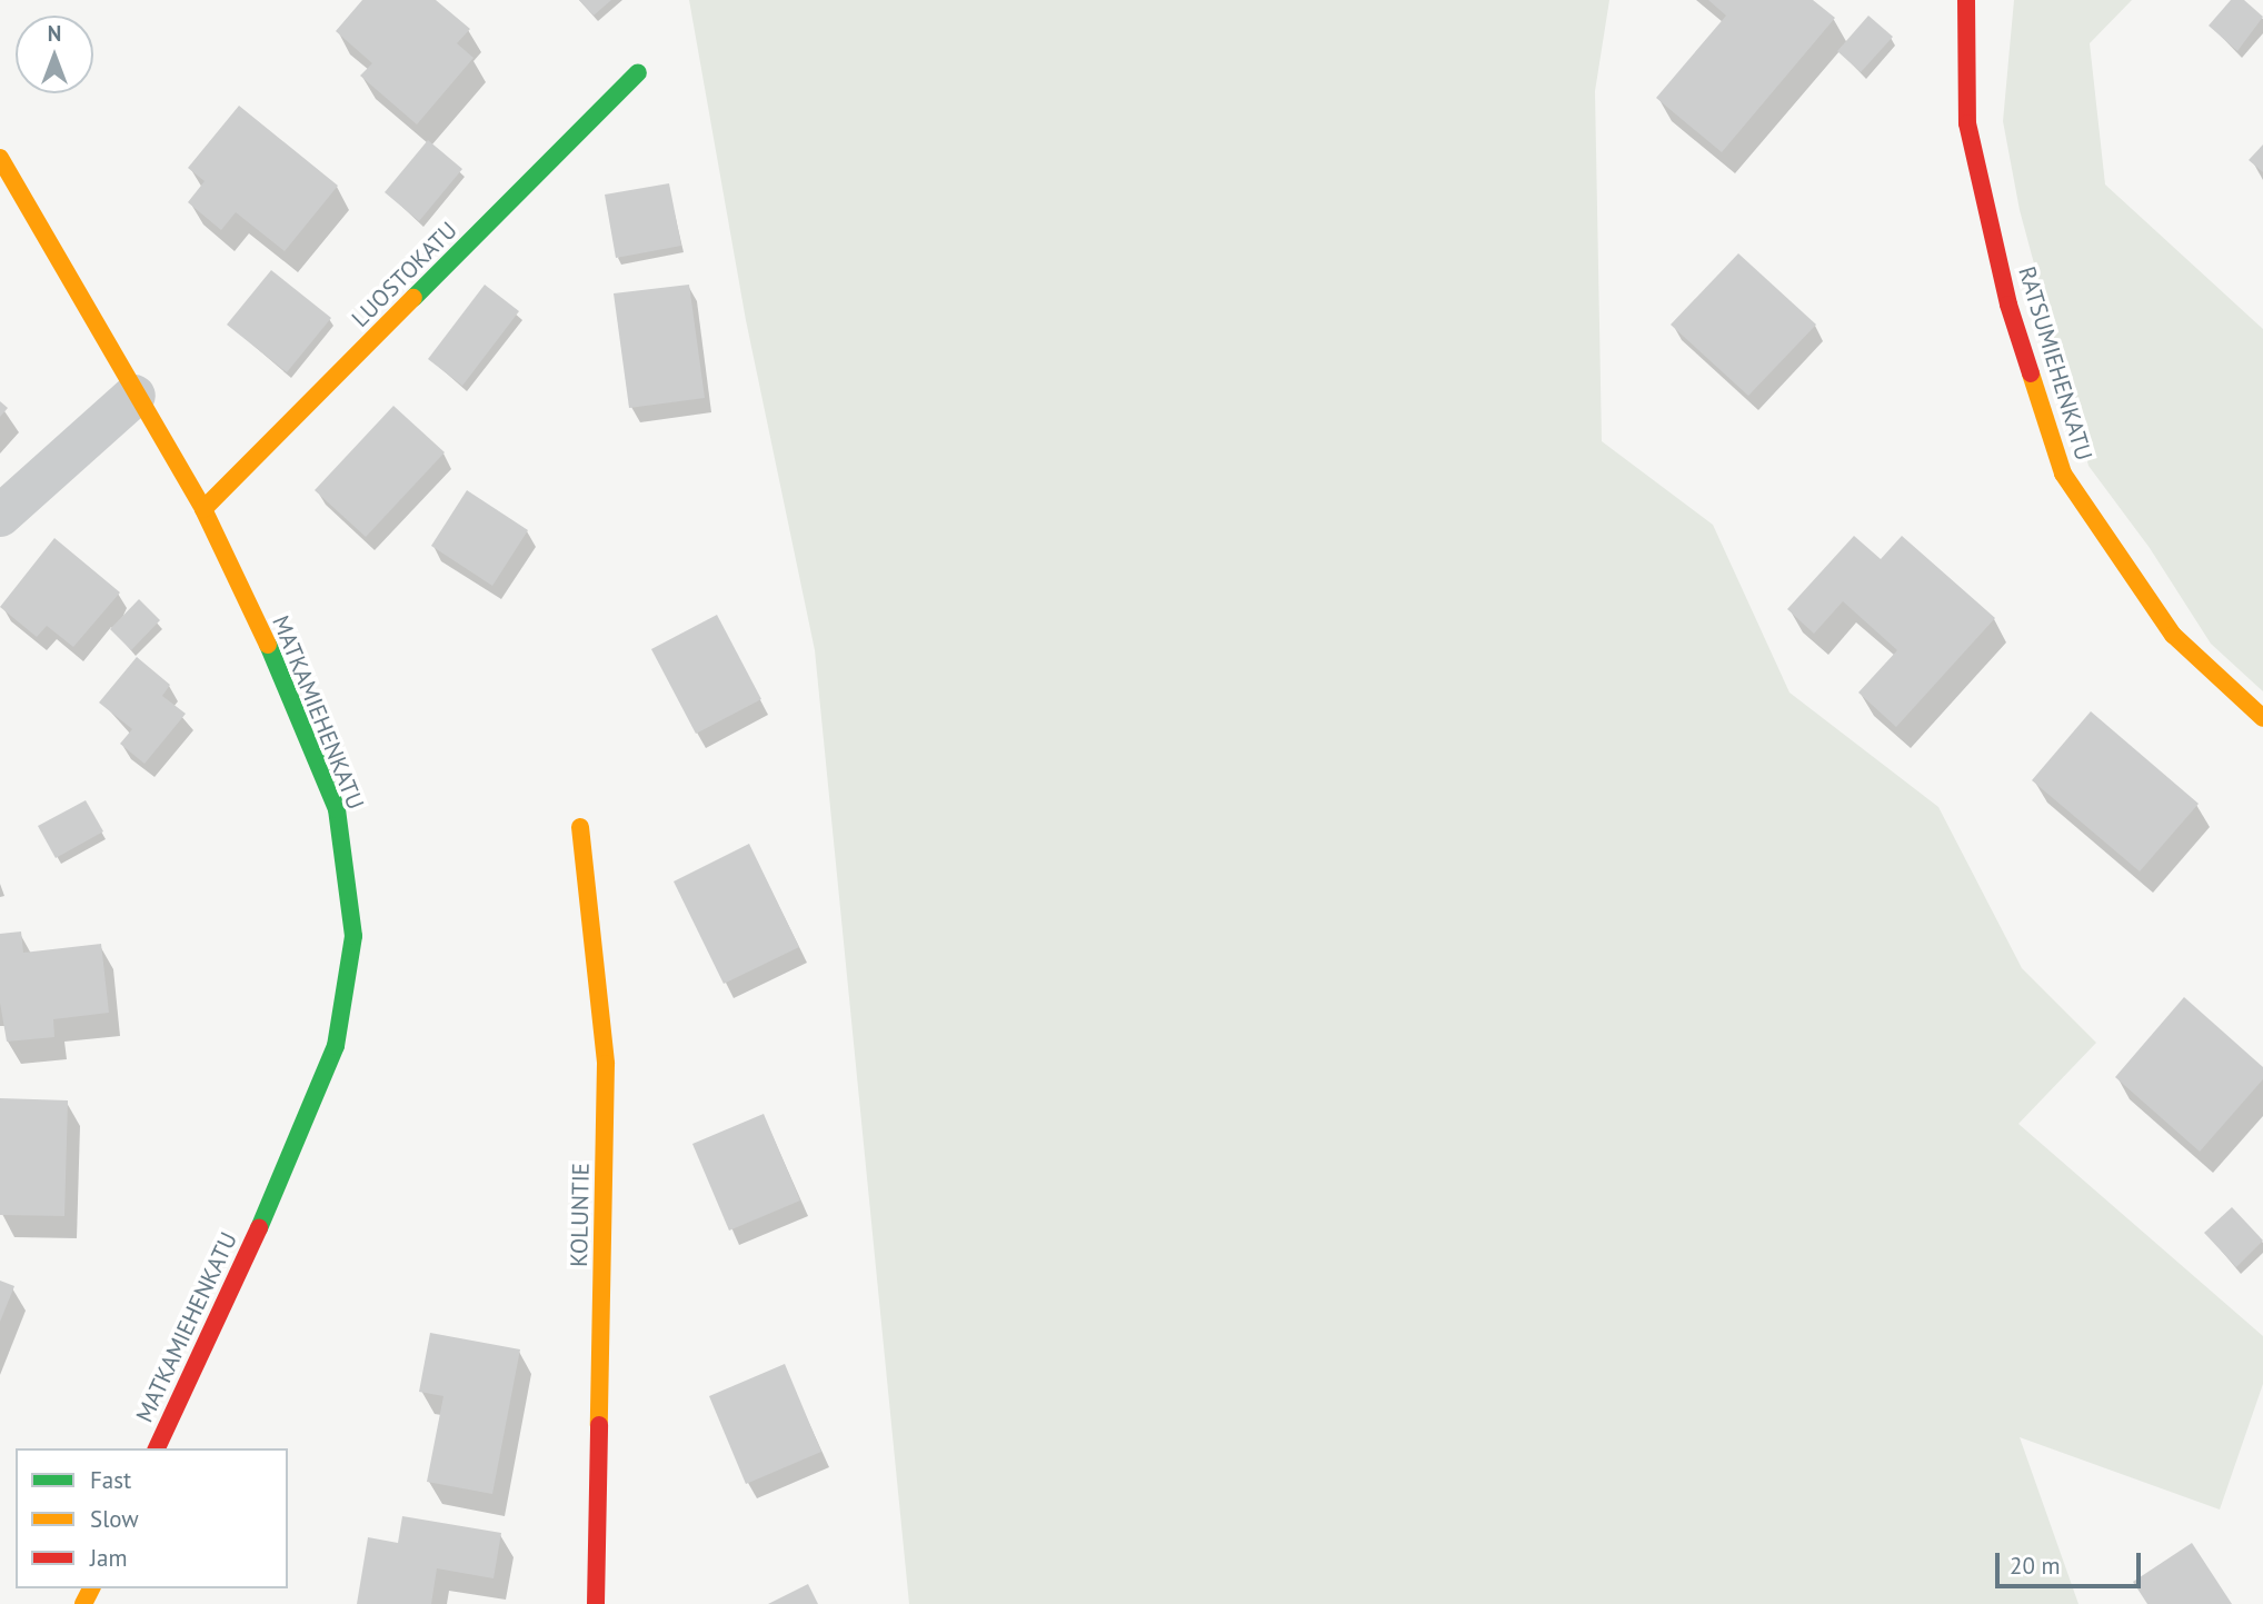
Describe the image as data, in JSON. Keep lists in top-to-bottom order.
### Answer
{
  "streets": {
    "street": [
      "LUOSTOKATU",
      "RATSUMIEHENKATU",
      "MATKAMIEHENKATU",
      "KOLUNTIE"
    ]
  },
  "crossings": [
    ["LUOSTOKATU", "MATKAMIEHENKATU"]
  ],
  "legend": ["Fast", "Slow", "Jam"],
  "scale_bar": "20 m",
  "north": "top"
}
